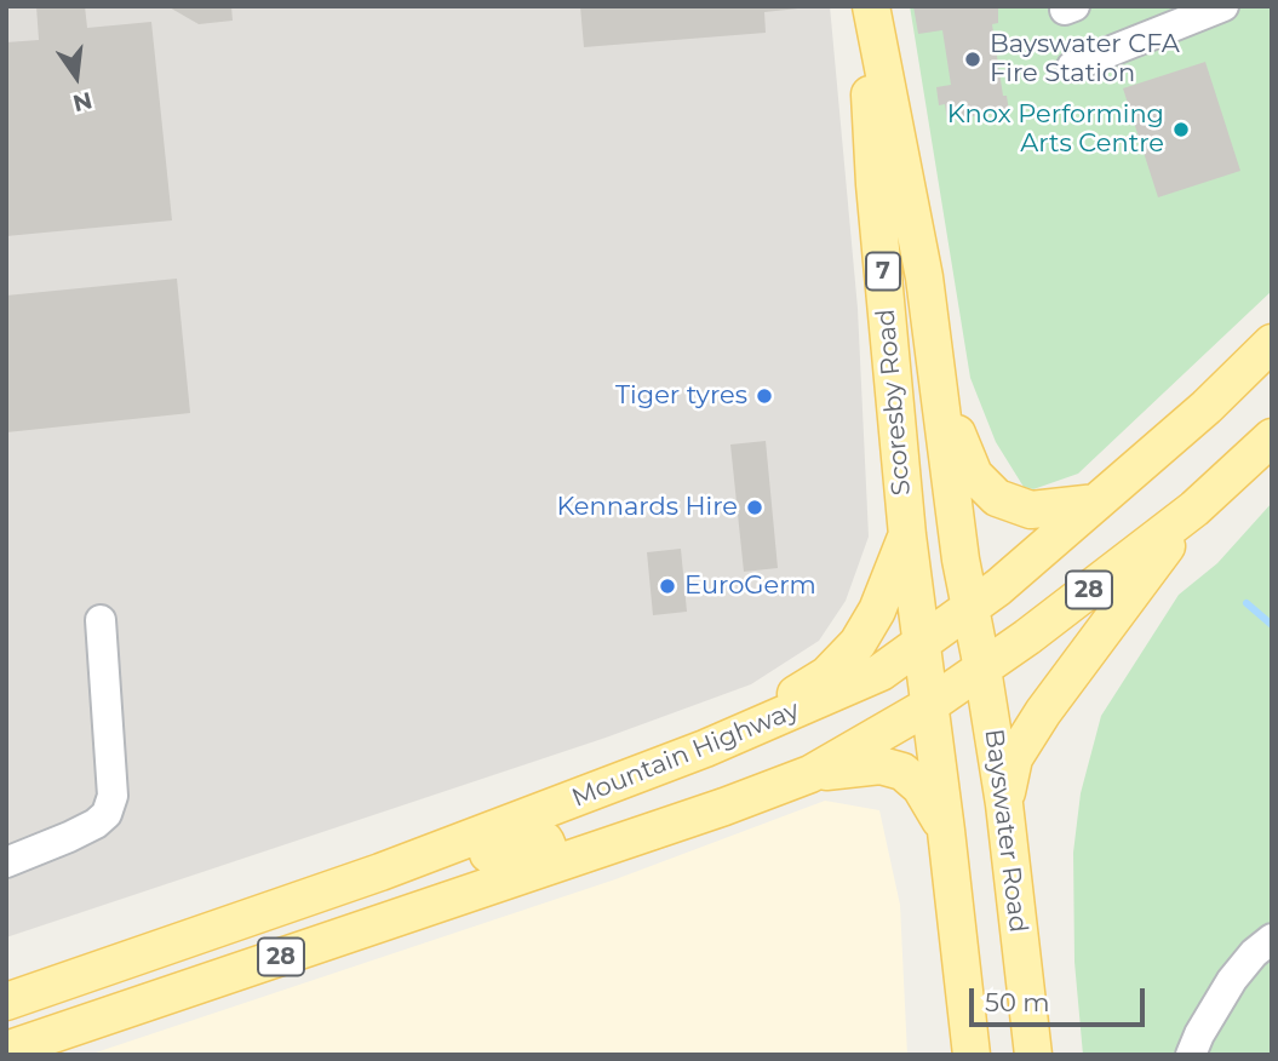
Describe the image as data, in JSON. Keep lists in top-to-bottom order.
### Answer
{
  "streets": {
    "main road": [
      "7",
      "Scoresby Road",
      "28",
      "Mountain Highway",
      "Bayswater Road"
    ]
  },
  "crossings": [
    ["7", "Scoresby Road"],
    ["7", "28"],
    ["7", "Mountain Highway"],
    ["Scoresby Road", "Mountain Highway"],
    ["Scoresby Road", "Bayswater Road"],
    ["28", "Bayswater Road"],
    ["Mountain Highway", "Bayswater Road"]
  ],
  "places": [
    "Bayswater CFA Fire Station",
    "Knox Performing Arts Centre",
    "Tiger tyres",
    "Kennards Hire",
    "EuroGerm"
  ],
  "scale_bar": "50 m",
  "north": "bottom"
}
